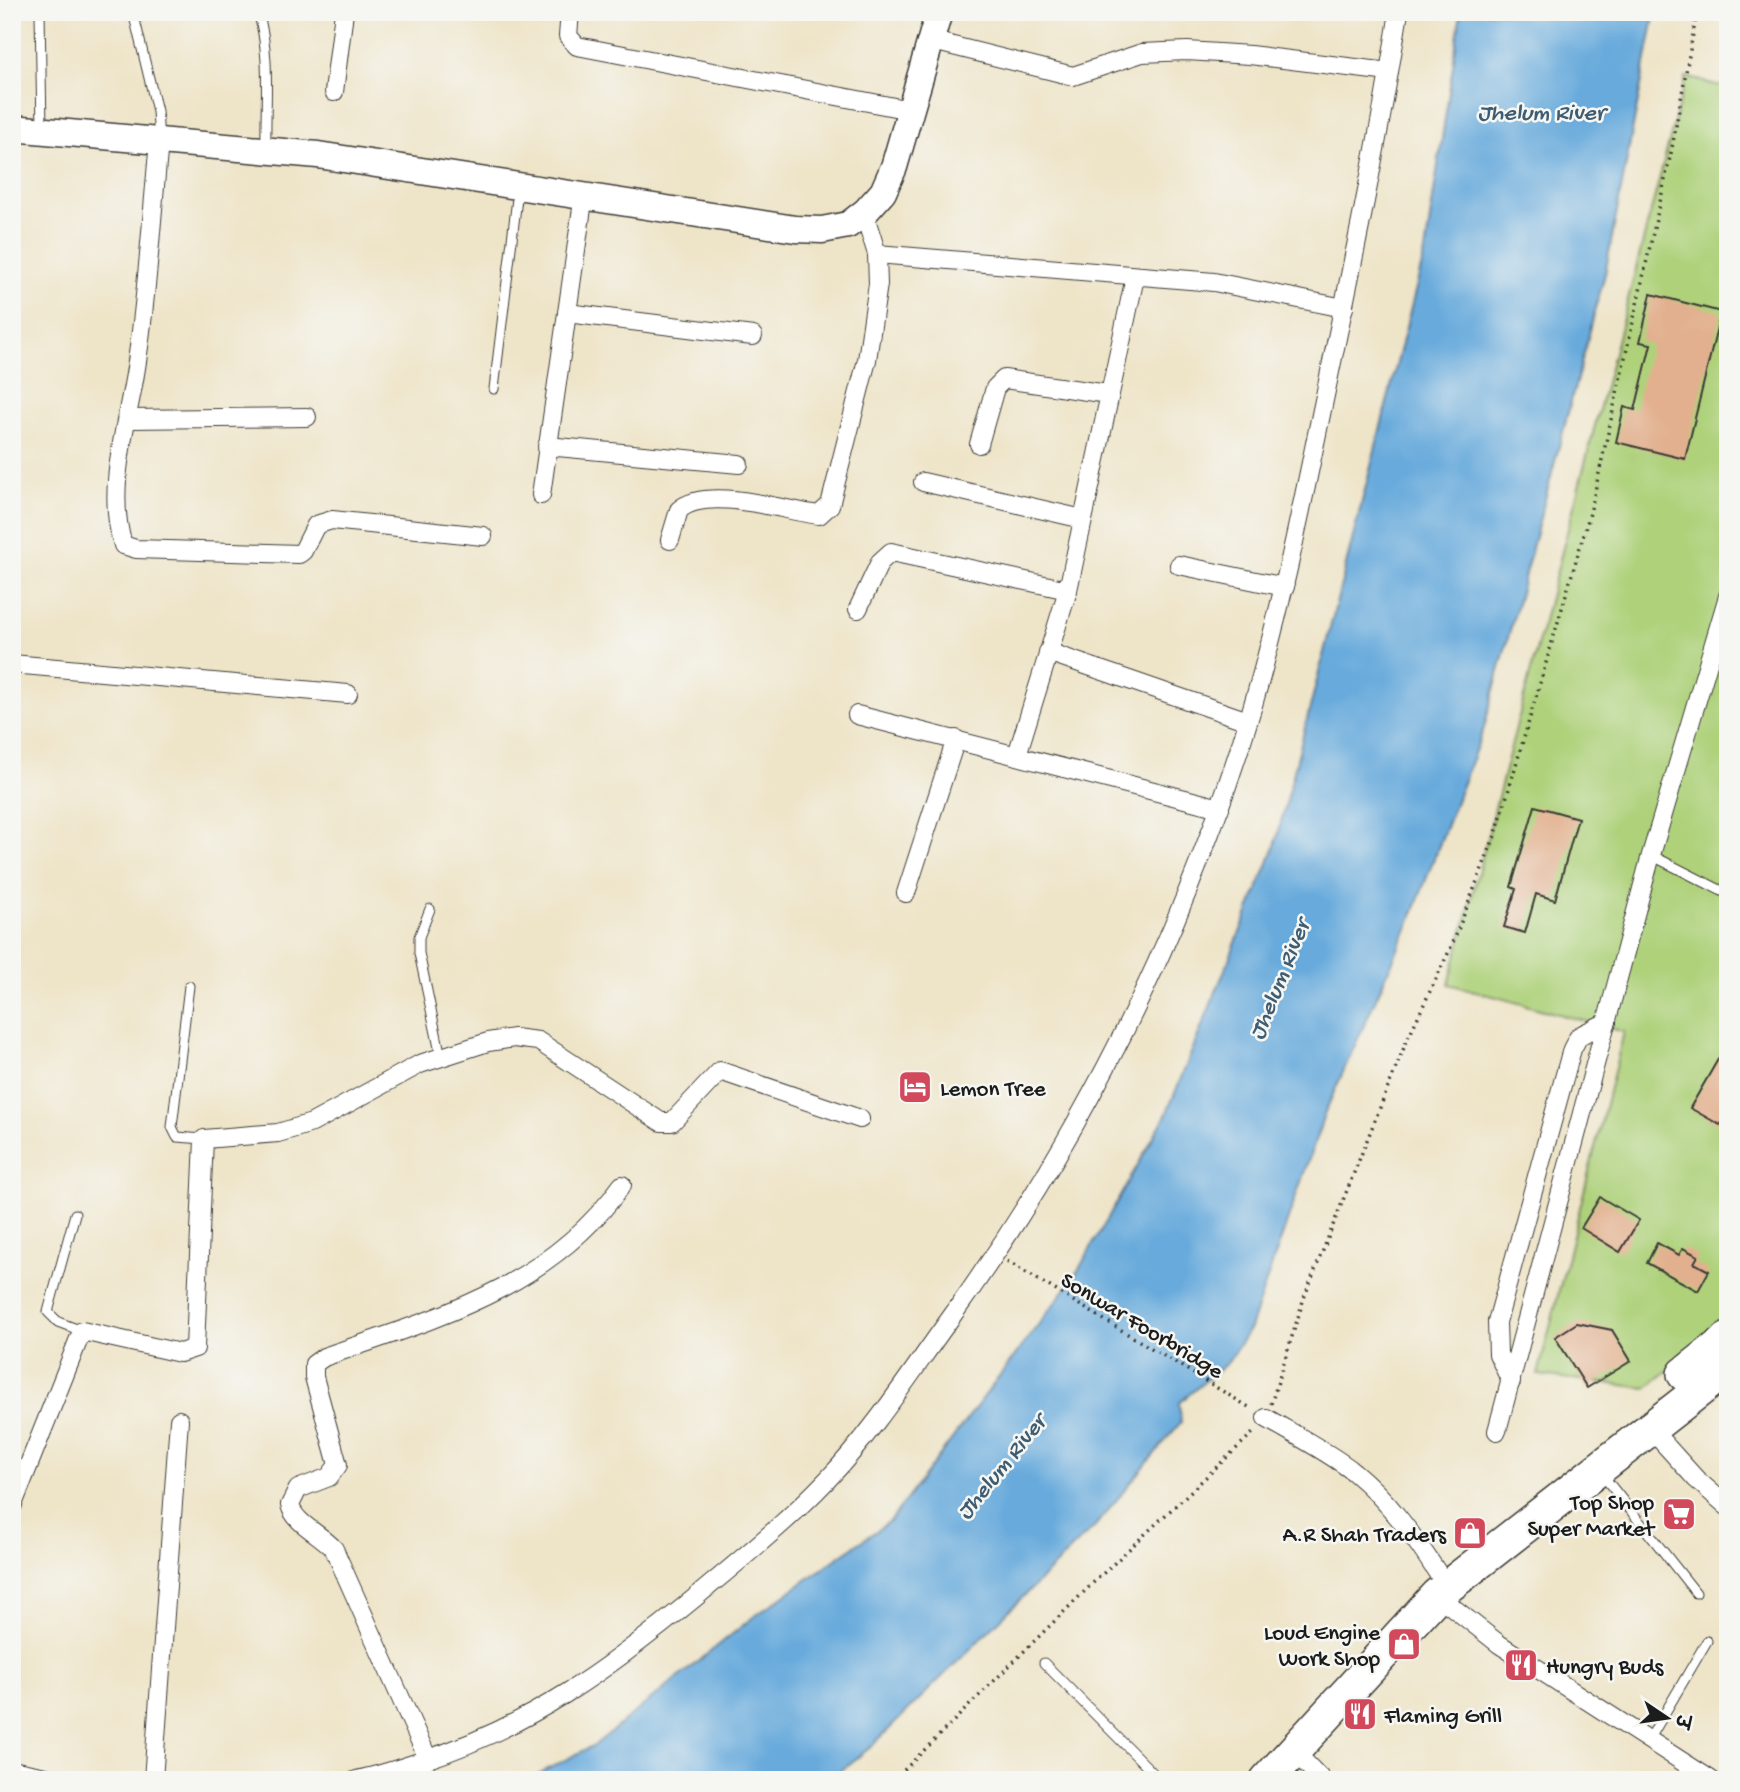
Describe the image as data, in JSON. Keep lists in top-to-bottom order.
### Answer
{
  "streets": {
    "path": ["Sonwar Foorbridge"]
  },
  "water": ["Jhelum River"],
  "places": {
    "hotel": ["Lemon Tree"],
    "supermarket": ["Top Shop Super Market"],
    "shop": ["A.R Shah Traders", "Loud Engine Work Shop"],
    "restaurant": ["Hungry Buds", "Flaming Grill"]
  },
  "north": "right"
}
